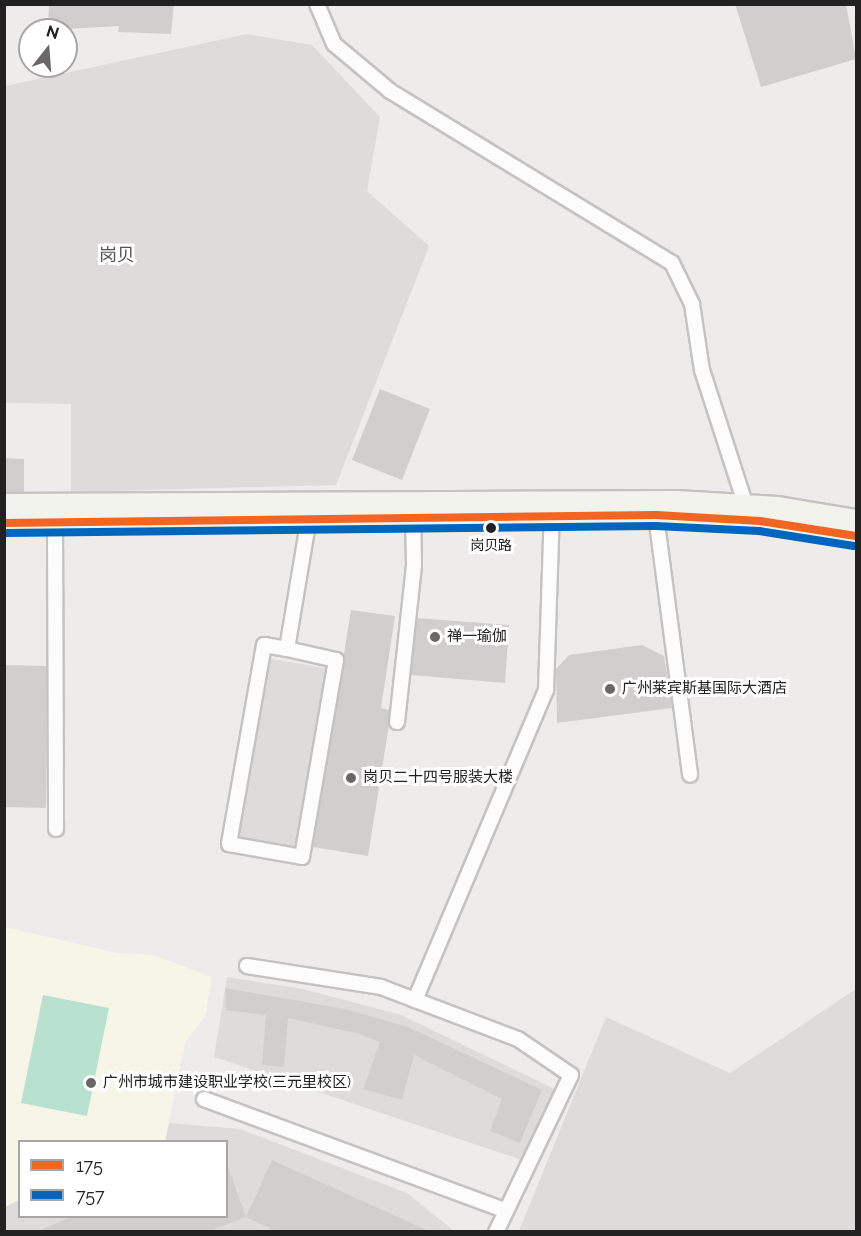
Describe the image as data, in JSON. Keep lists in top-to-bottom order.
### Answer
{
  "districts": ["岗贝"],
  "places": [
    "岗贝路",
    "禅一瑜伽",
    "广州莱宾斯基国际大酒店",
    "岗贝二十四号服装大楼",
    "广州市城市建设职业学校(三元里校区)"
  ],
  "lines": ["transit line 175", "transit line 757"],
  "legend": ["175", "757"],
  "north": "top"
}
